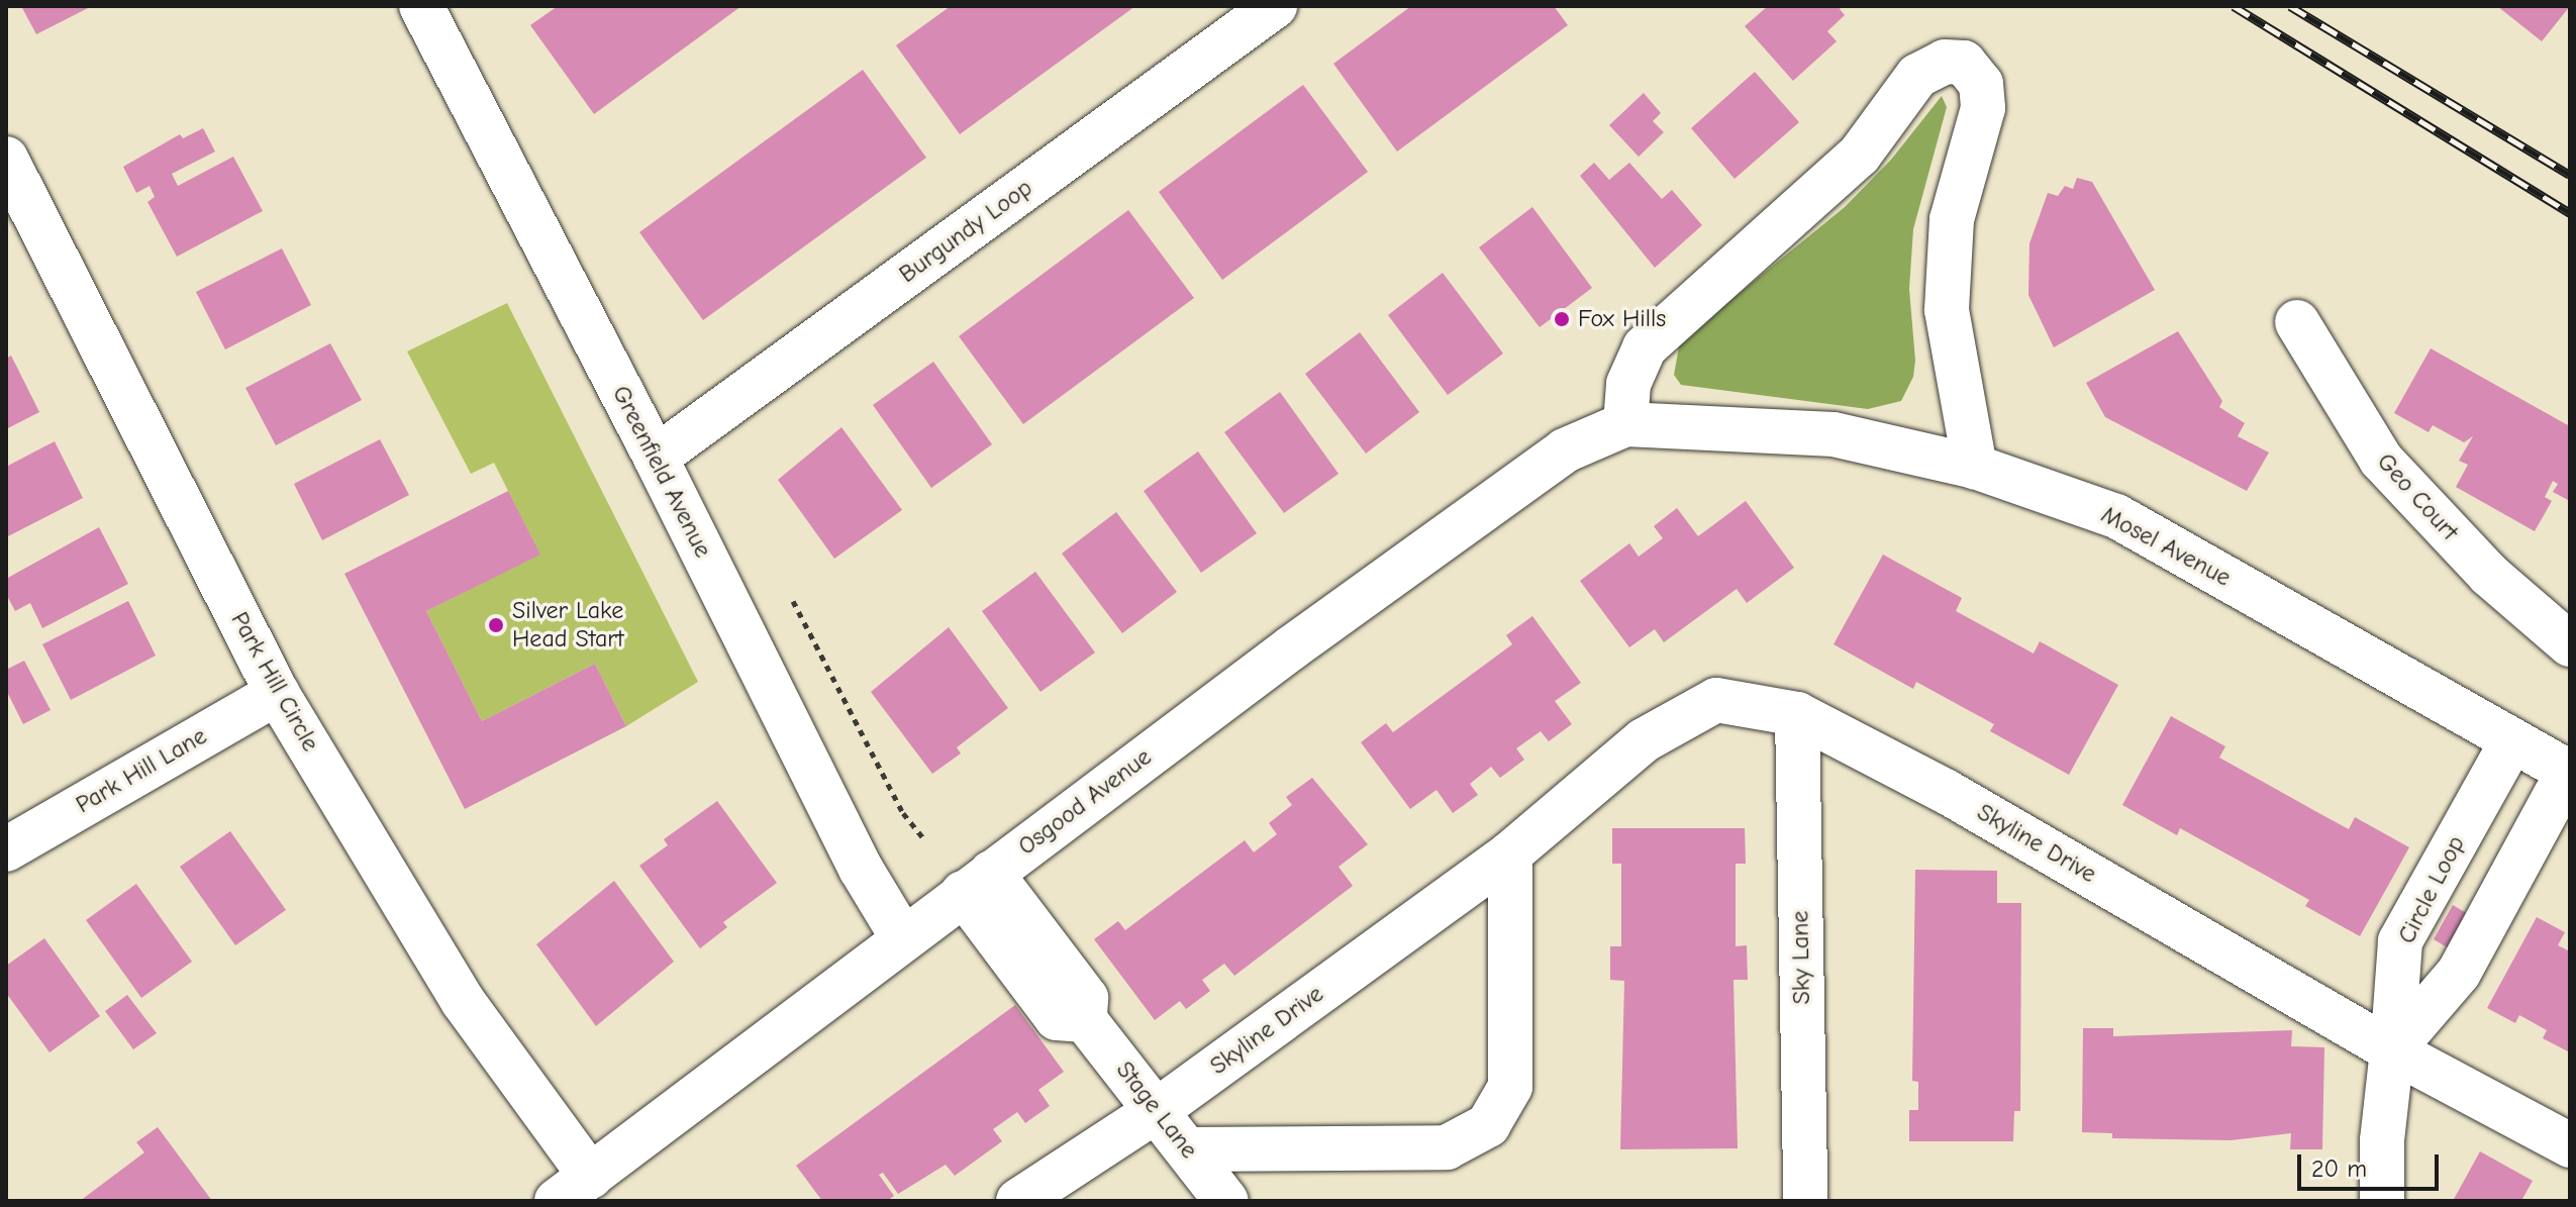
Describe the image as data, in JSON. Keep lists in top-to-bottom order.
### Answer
{
  "streets": {
    "street": [
      "Burgundy Loop",
      "Greenfield Avenue",
      "Geo Court",
      "Mosel Avenue",
      "Park Hill Circle",
      "Park Hill Lane",
      "Osgood Avenue",
      "Skyline Drive",
      "Circle Loop",
      "Sky Lane",
      "Stage Lane"
    ]
  },
  "crossings": [
    ["Burgundy Loop", "Greenfield Avenue"],
    ["Greenfield Avenue", "Osgood Avenue"],
    ["Mosel Avenue", "Osgood Avenue"],
    ["Mosel Avenue", "Circle Loop"],
    ["Park Hill Circle", "Park Hill Lane"],
    ["Park Hill Circle", "Osgood Avenue"],
    ["Osgood Avenue", "Stage Lane"],
    ["Skyline Drive", "Circle Loop"],
    ["Skyline Drive", "Sky Lane"],
    ["Skyline Drive", "Stage Lane"]
  ],
  "places": ["Fox Hills", "Silver Lake Head Start"],
  "scale_bar": "20 m"
}
